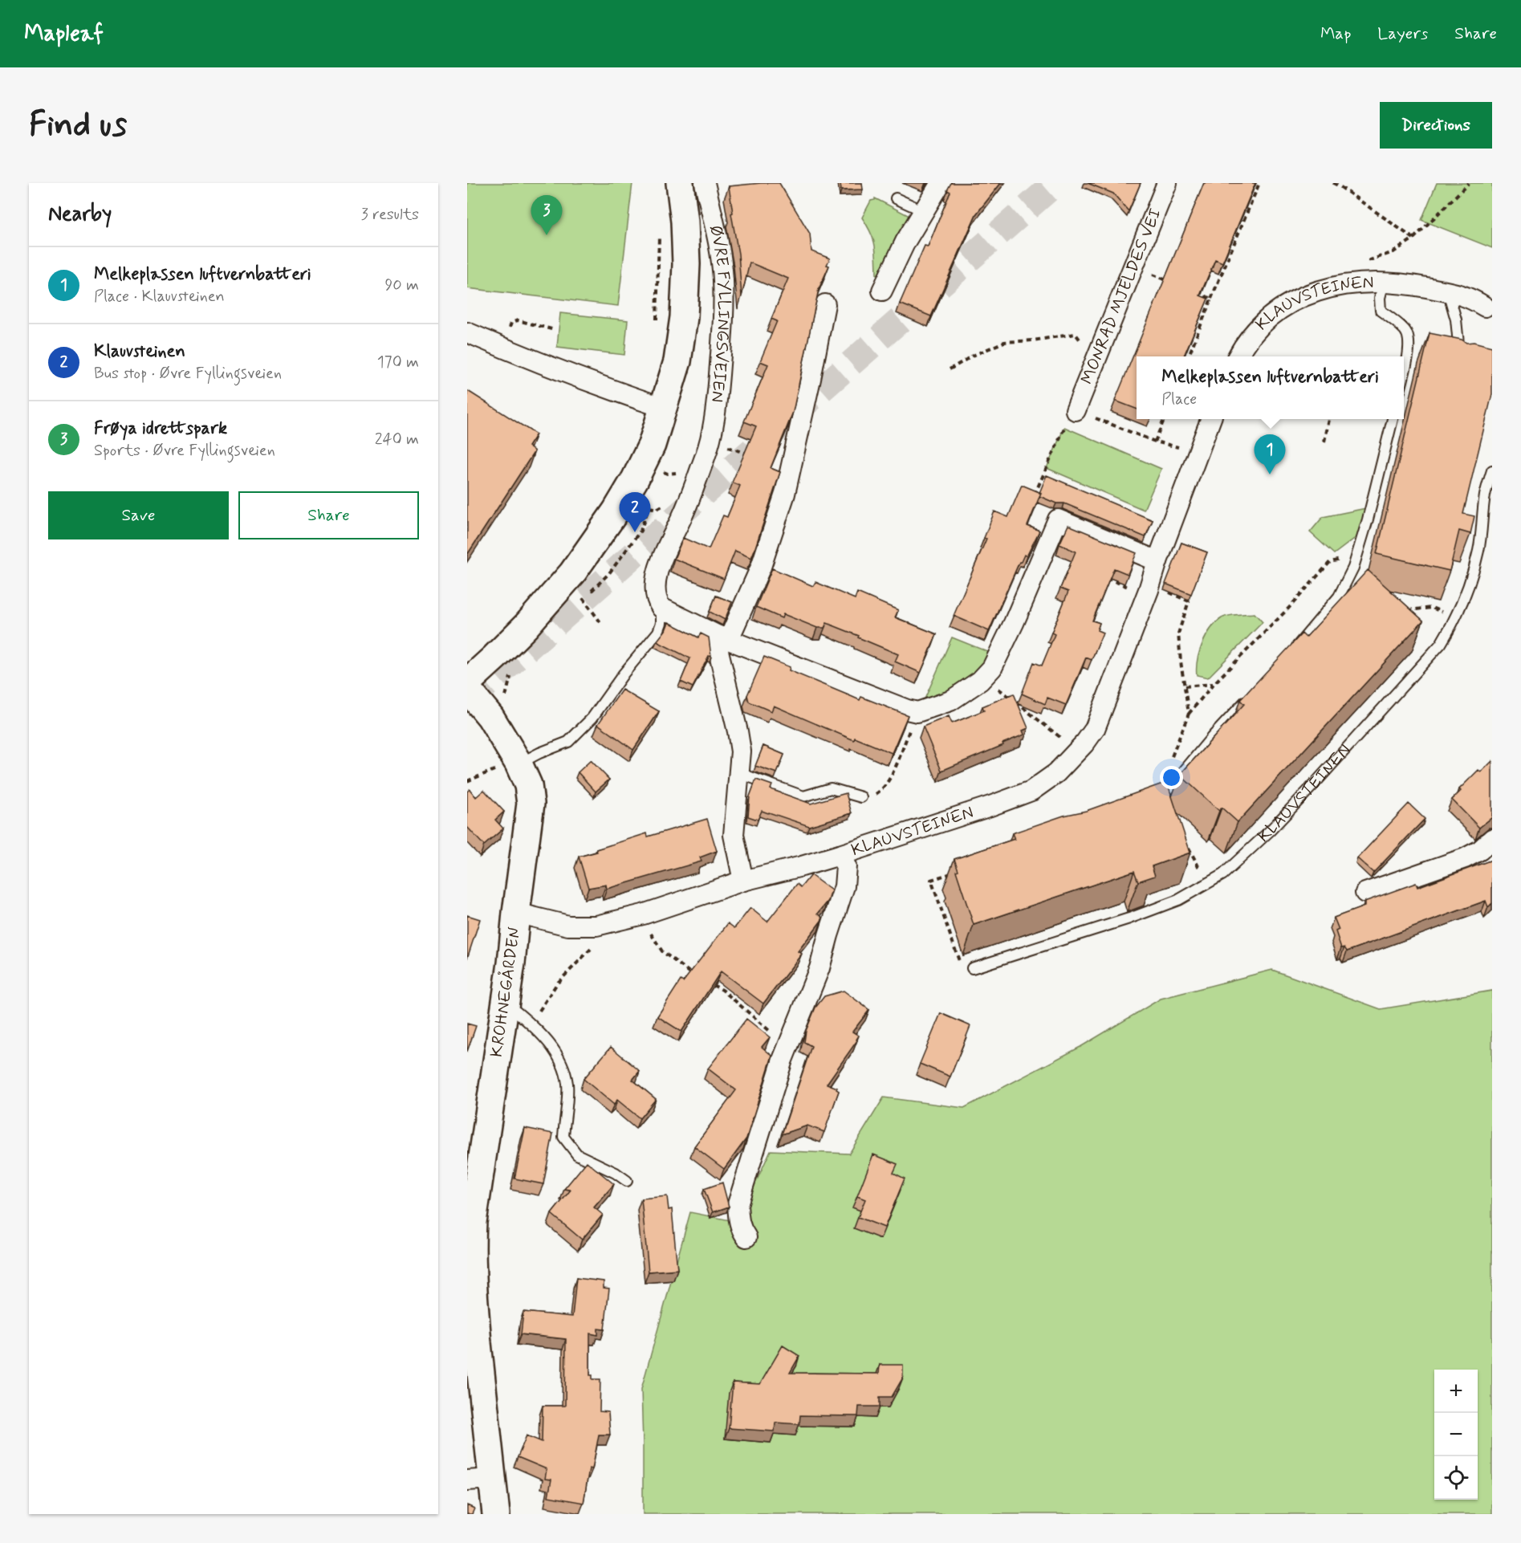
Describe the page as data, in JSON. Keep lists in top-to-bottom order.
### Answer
{
  "streets": {
    "main road": ["ØVRE FYLLINGSVEIEN", "KROHNEGÅRDEN"],
    "street": ["MONRAD MJELDES VEI", "KLAUVSTEINEN"]
  },
  "crossings": [
    ["KLAUVSTEINEN", "KROHNEGÅRDEN"]
  ],
  "page": {
    "header": "Mapleaf",
    "nav": ["Map", "Layers", "Share"],
    "buttons": [
      "Directions",
      ["Save", "Share"]
    ],
    "title": "Find us",
    "heading": ["Nearby", "3 results"],
    "pins": ["3", "1", "2"],
    "list": [
      {
        "mark": "1",
        "name": "Melkeplassen luftvernbatteri",
        "note": "Place · Klauvsteinen",
        "value": "90 m"
      },
      {
        "mark": "2",
        "name": "Klauvsteinen",
        "note": "Bus stop · Øvre Fyllingsveien",
        "value": "170 m"
      },
      {
        "mark": "3",
        "name": "Frøya idrettspark",
        "note": "Sports · Øvre Fyllingsveien",
        "value": "240 m"
      }
    ],
    "popup": ["Melkeplassen luftvernbatteri", "Place"],
    "map_buttons": ["+", "−"]
  }
}
